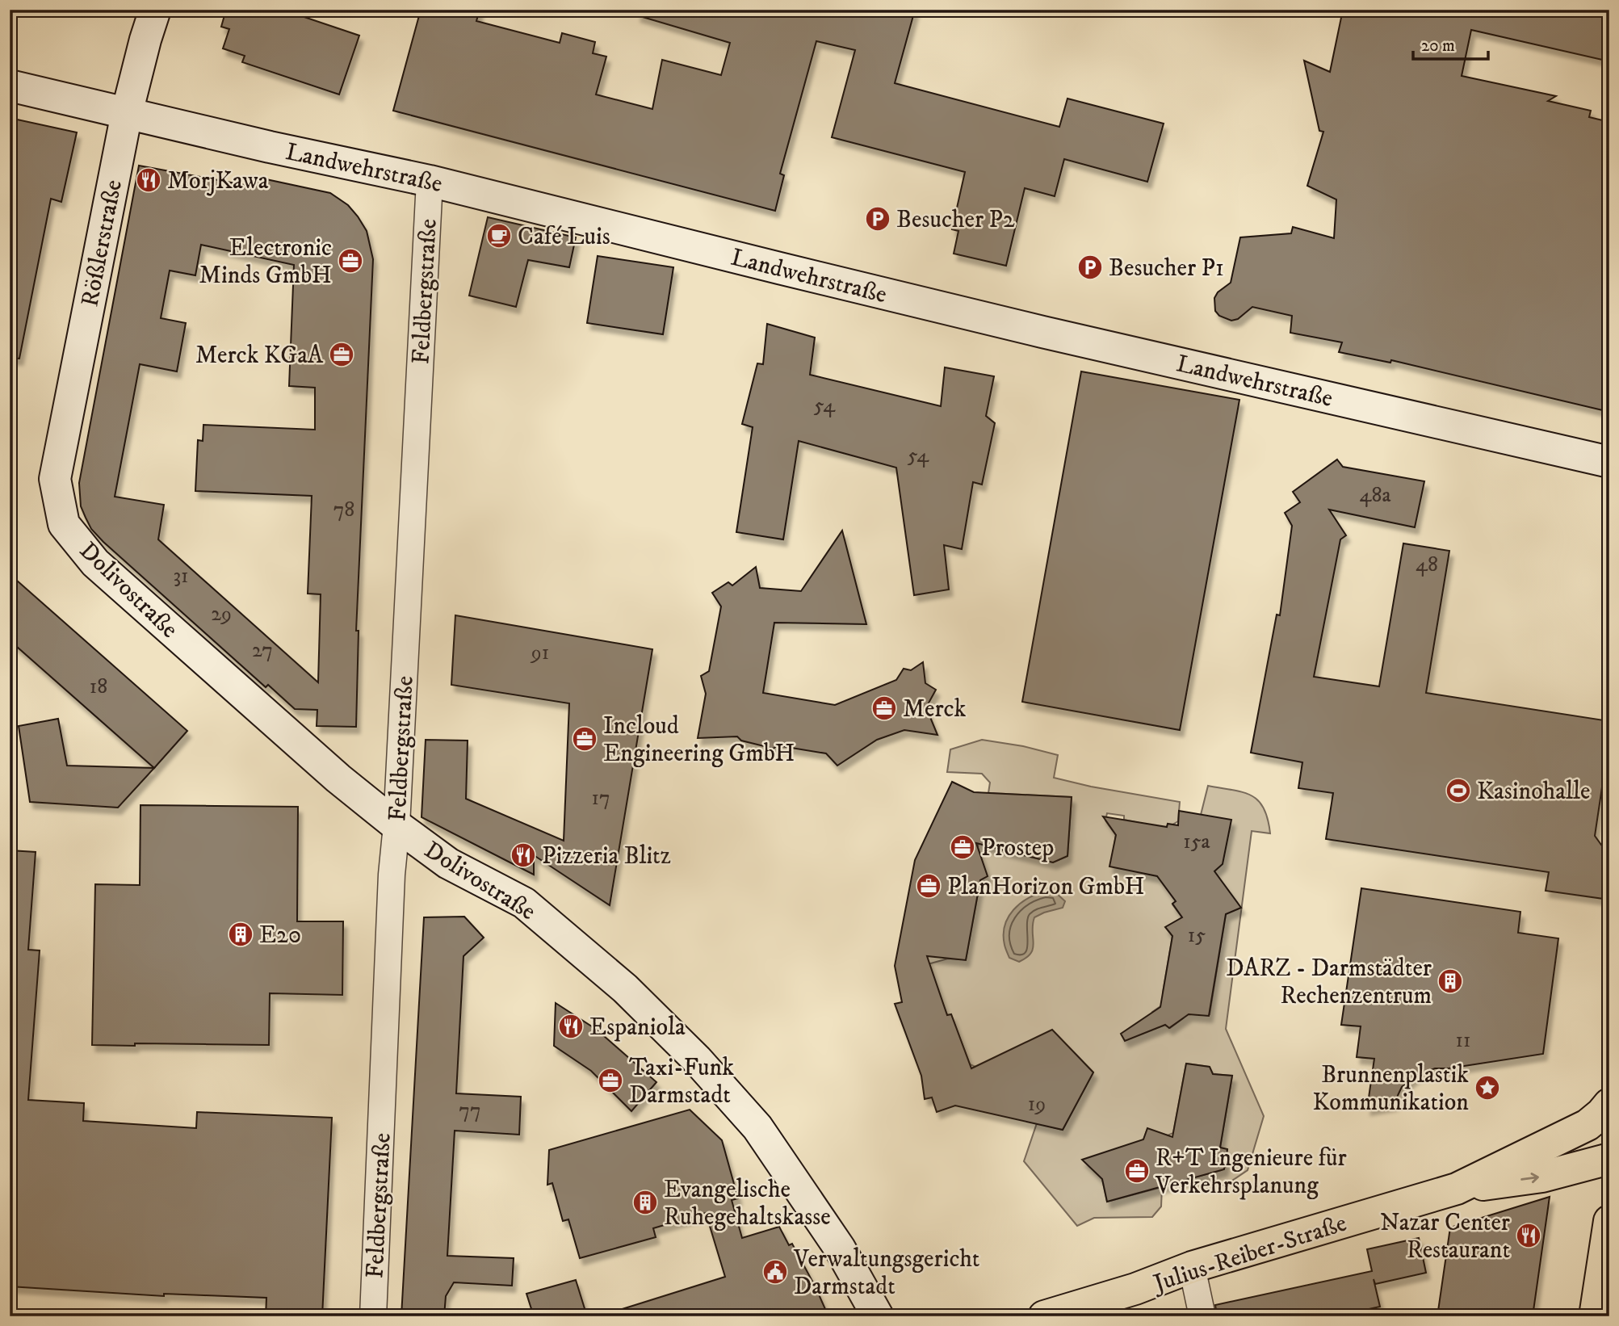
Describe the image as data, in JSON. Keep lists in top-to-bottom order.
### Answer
{
  "streets": {
    "main road": ["Julius-Reiber-Straße"],
    "street": [
      "Landwehrstraße",
      "Rößlerstraße",
      "Feldbergstraße",
      "Dolivostraße"
    ]
  },
  "crossings": [
    ["Landwehrstraße", "Rößlerstraße"],
    ["Landwehrstraße", "Feldbergstraße"],
    ["Rößlerstraße", "Dolivostraße"],
    ["Feldbergstraße", "Dolivostraße"]
  ],
  "places": {
    "restaurant": [
      "MorjKawa",
      "Pizzeria Blitz",
      "Espaniola",
      "Nazar Center Restaurant"
    ],
    "parking": ["Besucher P2", "Besucher P1"],
    "cafe": ["Café Luis"],
    "office": [
      "Electronic Minds GmbH",
      "Merck KGaA",
      "Merck",
      "Incloud Engineering GmbH",
      "Prostep",
      "PlanHorizon GmbH",
      "Taxi-Funk Darmstadt",
      "R+T Ingenieure für Verkehrsplanung"
    ],
    "sports": ["Kasinohalle"],
    "building": ["E20", "DARZ - Darmstädter Rechenzentrum", "Evangelische Ruhegehaltskasse"],
    "place": ["Brunnenplastik Kommunikation"],
    "public building": ["Verwaltungsgericht Darmstadt"]
  },
  "house_numbers": [
    "54",
    "54",
    "48a",
    "78",
    "48",
    "31",
    "29",
    "27",
    "91",
    "18",
    "17",
    "15a",
    "15",
    "11",
    "19",
    "77"
  ],
  "scale_bar": "20 m"
}
